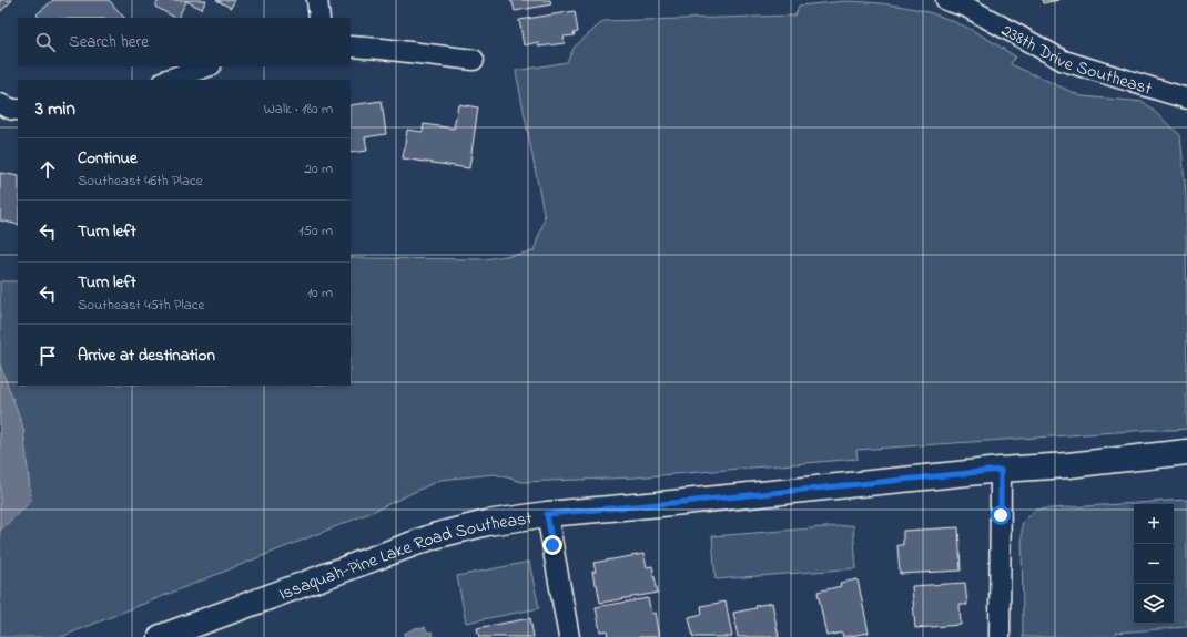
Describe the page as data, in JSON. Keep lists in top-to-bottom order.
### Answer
{
  "streets": {
    "main road": ["Issaquah-Pine Lake Road Southeast"],
    "street": ["238th Drive Southeast"]
  },
  "page": {
    "search": "Search here",
    "heading": ["3 min", "Walk · 180 m"],
    "list": [
      ["Continue", "Southeast 46th Place", "20 m"],
      ["Turn left", "150 m"],
      ["Turn left", "Southeast 45th Place", "10 m"],
      "Arrive at destination"
    ],
    "map_buttons": ["+", "−"]
  }
}
